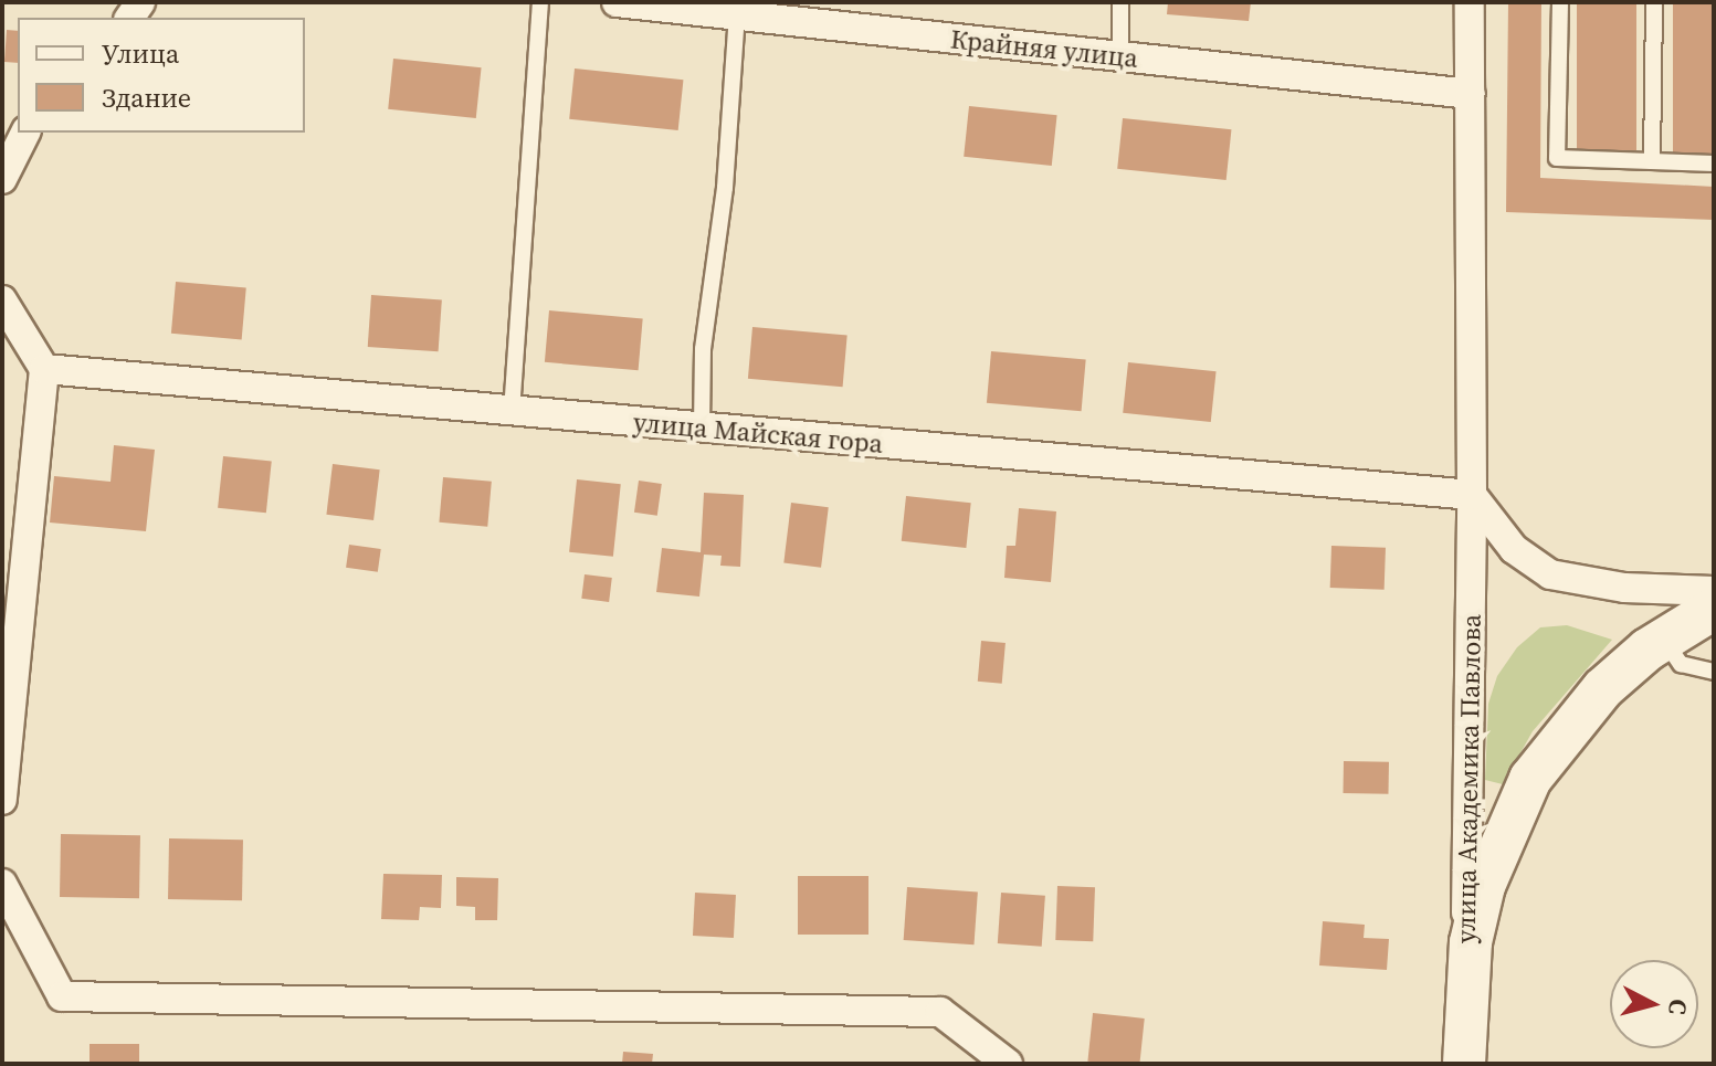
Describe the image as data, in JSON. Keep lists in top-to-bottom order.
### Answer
{
  "streets": {
    "street": ["Крайняя улица", "улица Майская гора", "улица Академика Павлова"]
  },
  "crossings": [
    ["Крайняя улица", "улица Академика Павлова"],
    ["улица Майская гора", "улица Академика Павлова"]
  ],
  "legend": ["Улица", "Здание"],
  "north": "right"
}
